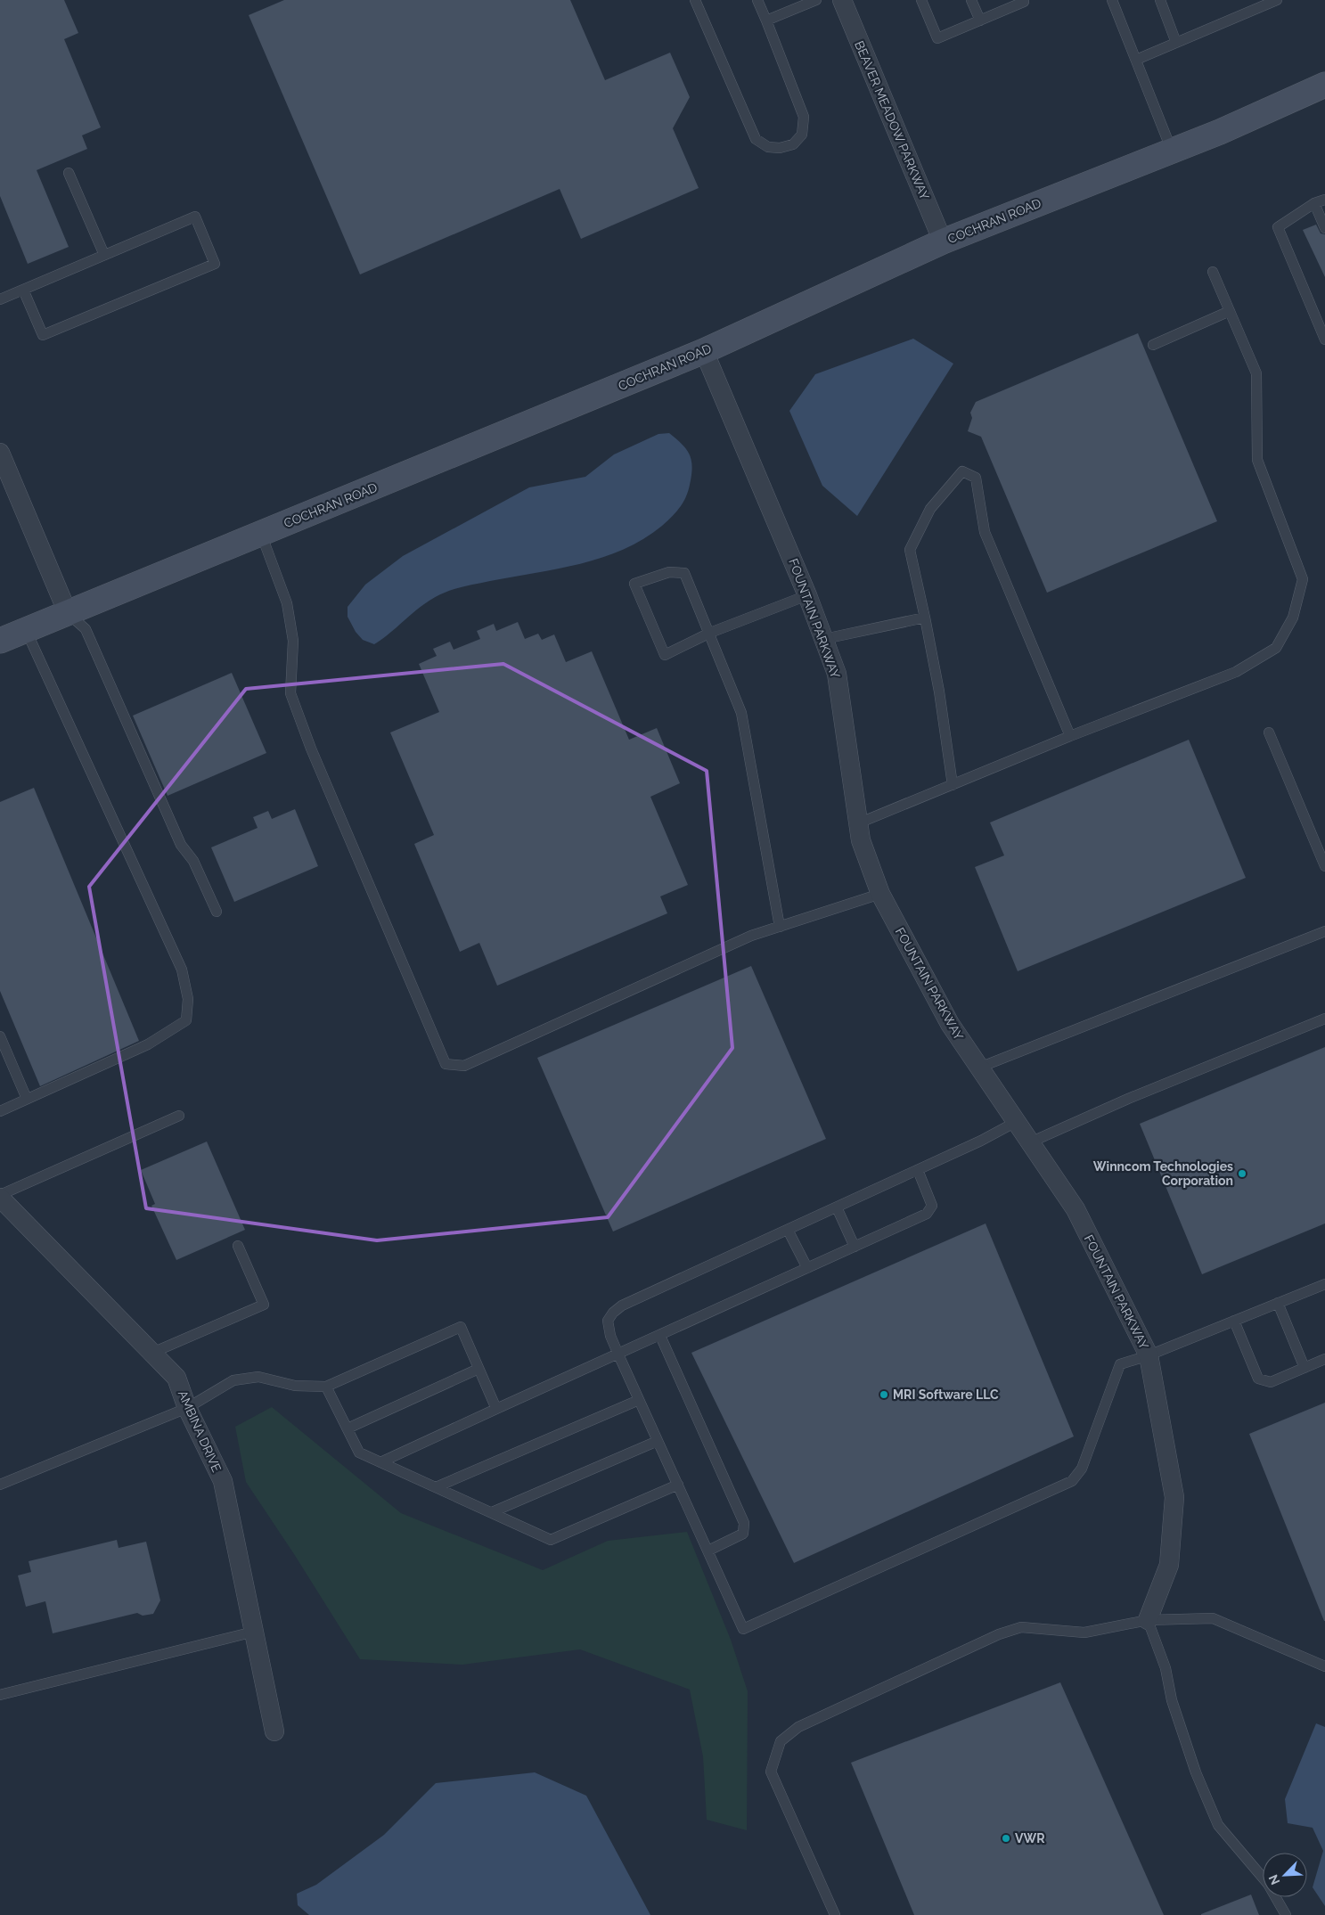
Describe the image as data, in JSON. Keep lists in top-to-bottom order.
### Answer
{
  "streets": {
    "street": [
      "BEAVER MEADOW PARKWAY",
      "COCHRAN ROAD",
      "FOUNTAIN PARKWAY",
      "AMBINA DRIVE"
    ]
  },
  "crossings": [
    ["BEAVER MEADOW PARKWAY", "COCHRAN ROAD"],
    ["COCHRAN ROAD", "FOUNTAIN PARKWAY"]
  ],
  "places": ["Winncom Technologies Corporation", "MRI Software LLC", "VWR"],
  "north": "bottom left"
}
